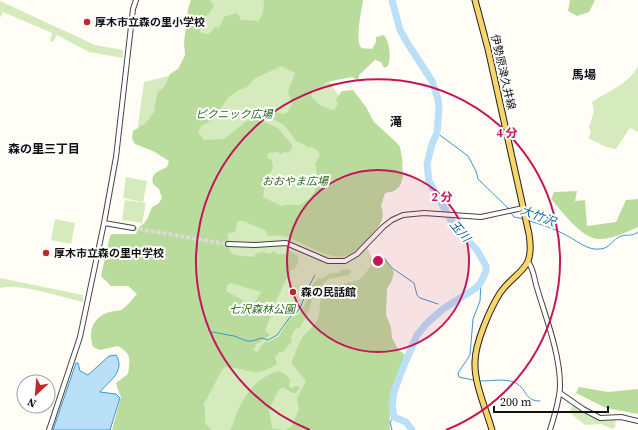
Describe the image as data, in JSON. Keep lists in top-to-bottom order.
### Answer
{
  "streets": {
    "main road": ["伊勢原津久井線"]
  },
  "districts": ["馬場", "滝", "森の里三丁目"],
  "water": ["大竹沢", "玉川"],
  "parks": ["ピクニック広場", "おおやま広場", "七沢森林公園"],
  "places": ["厚木市立森の里小学校", "厚木市立森の里中学校", "森の民話館"],
  "scale_bar": "200 m",
  "north": "bottom left",
  "rings": ["4 分", "2 分"]
}
